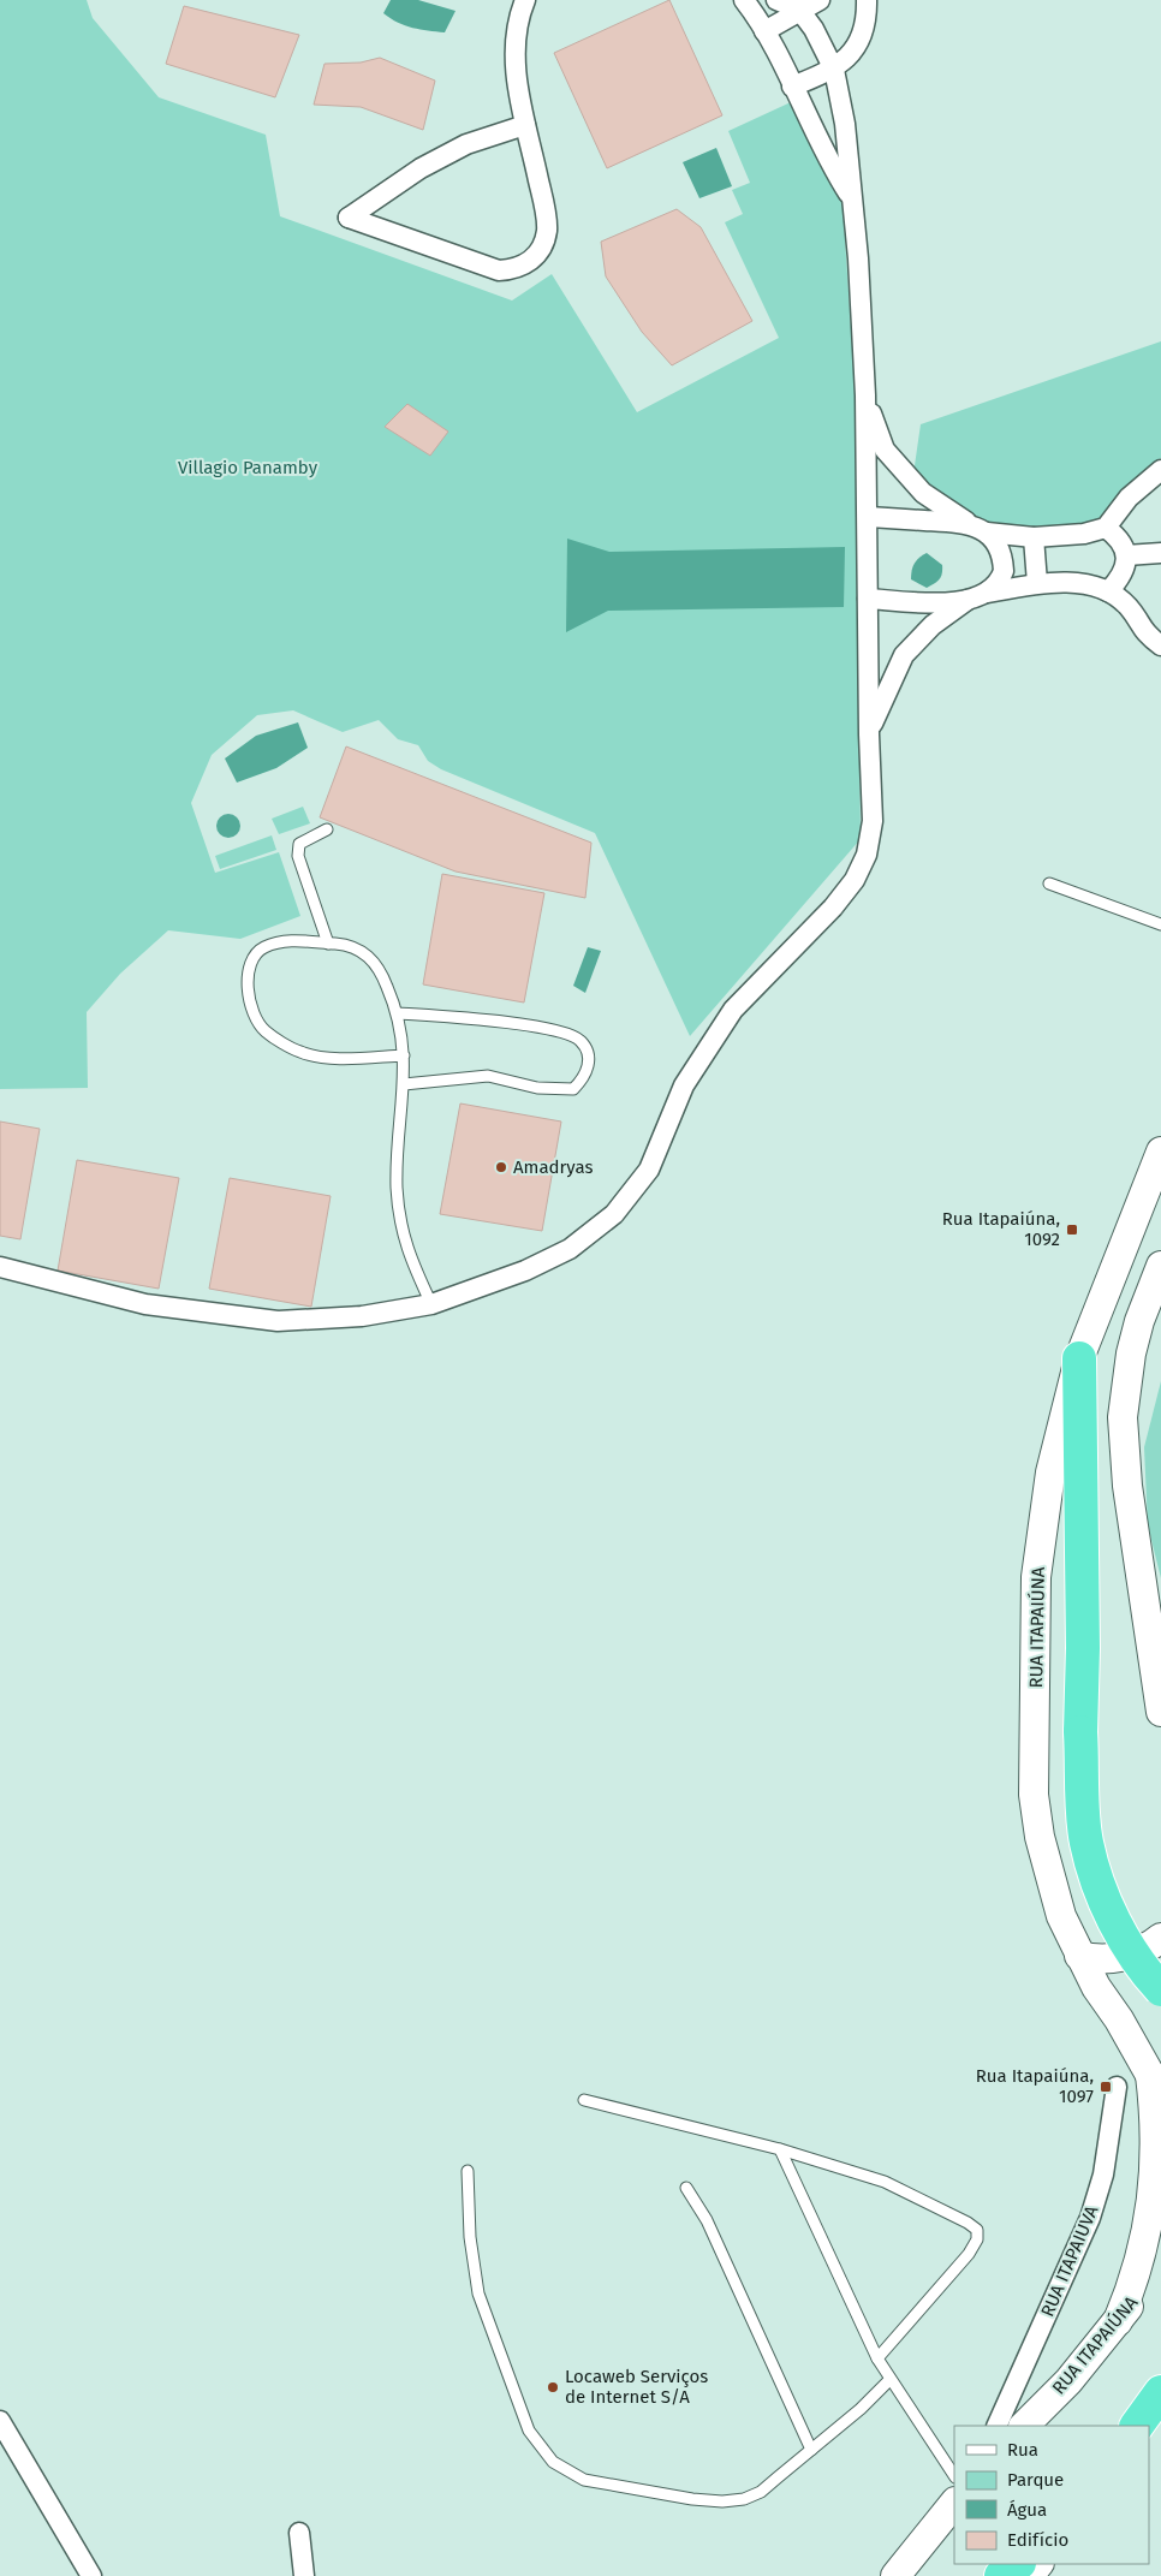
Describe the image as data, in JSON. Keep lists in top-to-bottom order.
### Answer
{
  "streets": {
    "main road": ["RUA ITAPAIÚNA"],
    "street": ["RUA ITAPAIUVA"]
  },
  "parks": ["Villagio Panamby"],
  "places": {
    "other": ["Amadryas", "Locaweb Serviços de Internet S/A"],
    "transit": ["Rua Itapaiúna, 1092", "Rua Itapaiúna, 1097"]
  },
  "legend": [
    "Rua",
    "Parque",
    "Água",
    "Edifício"
  ]
}
